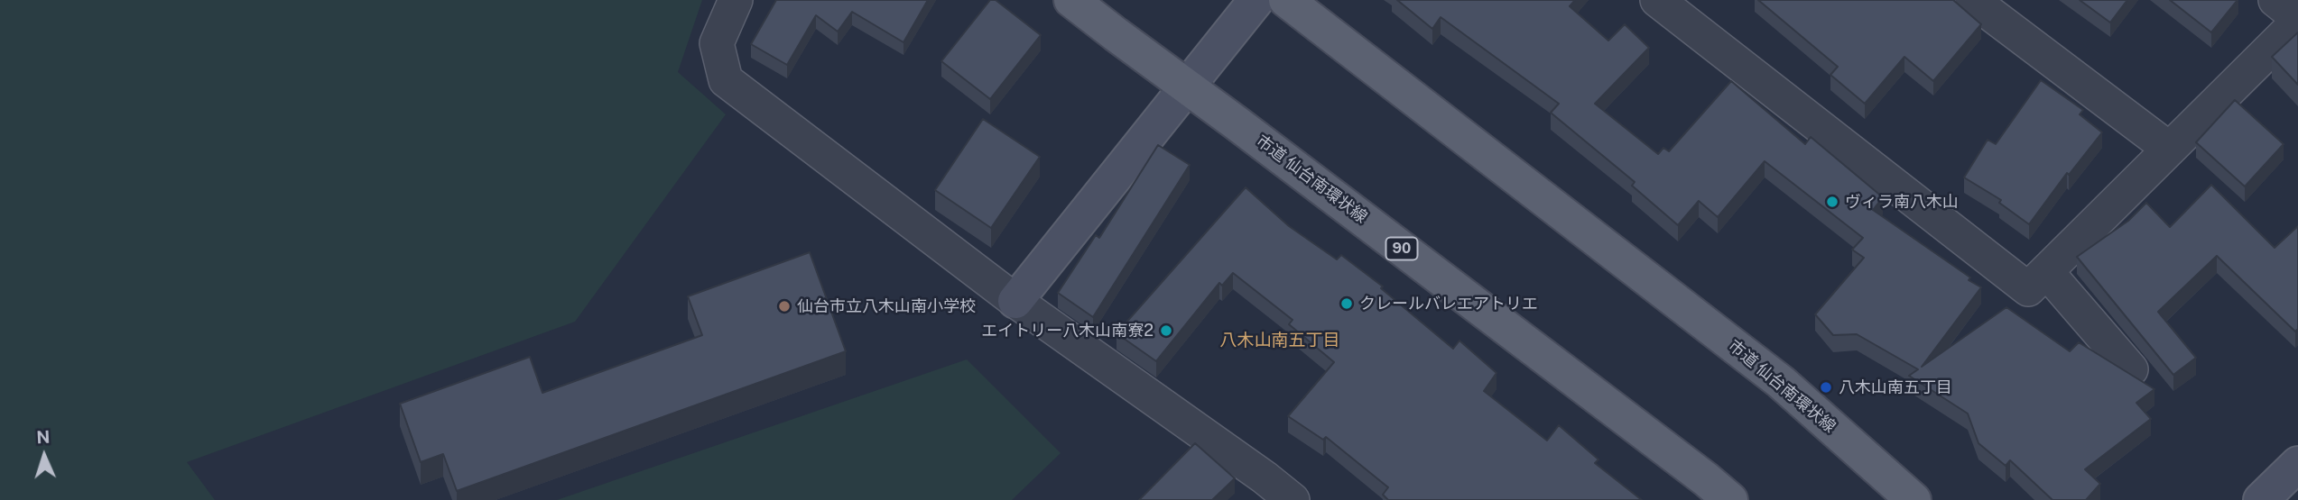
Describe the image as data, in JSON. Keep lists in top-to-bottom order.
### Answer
{
  "streets": {
    "main road": ["市道 仙台南環状線", "90"]
  },
  "districts": ["八木山南五丁目"],
  "places": [
    "ヴィラ南八木山",
    "クレールバレエアトリエ",
    "仙台市立八木山南小学校",
    "エイトリー八木山南寮2",
    "八木山南五丁目"
  ],
  "north": "top"
}
